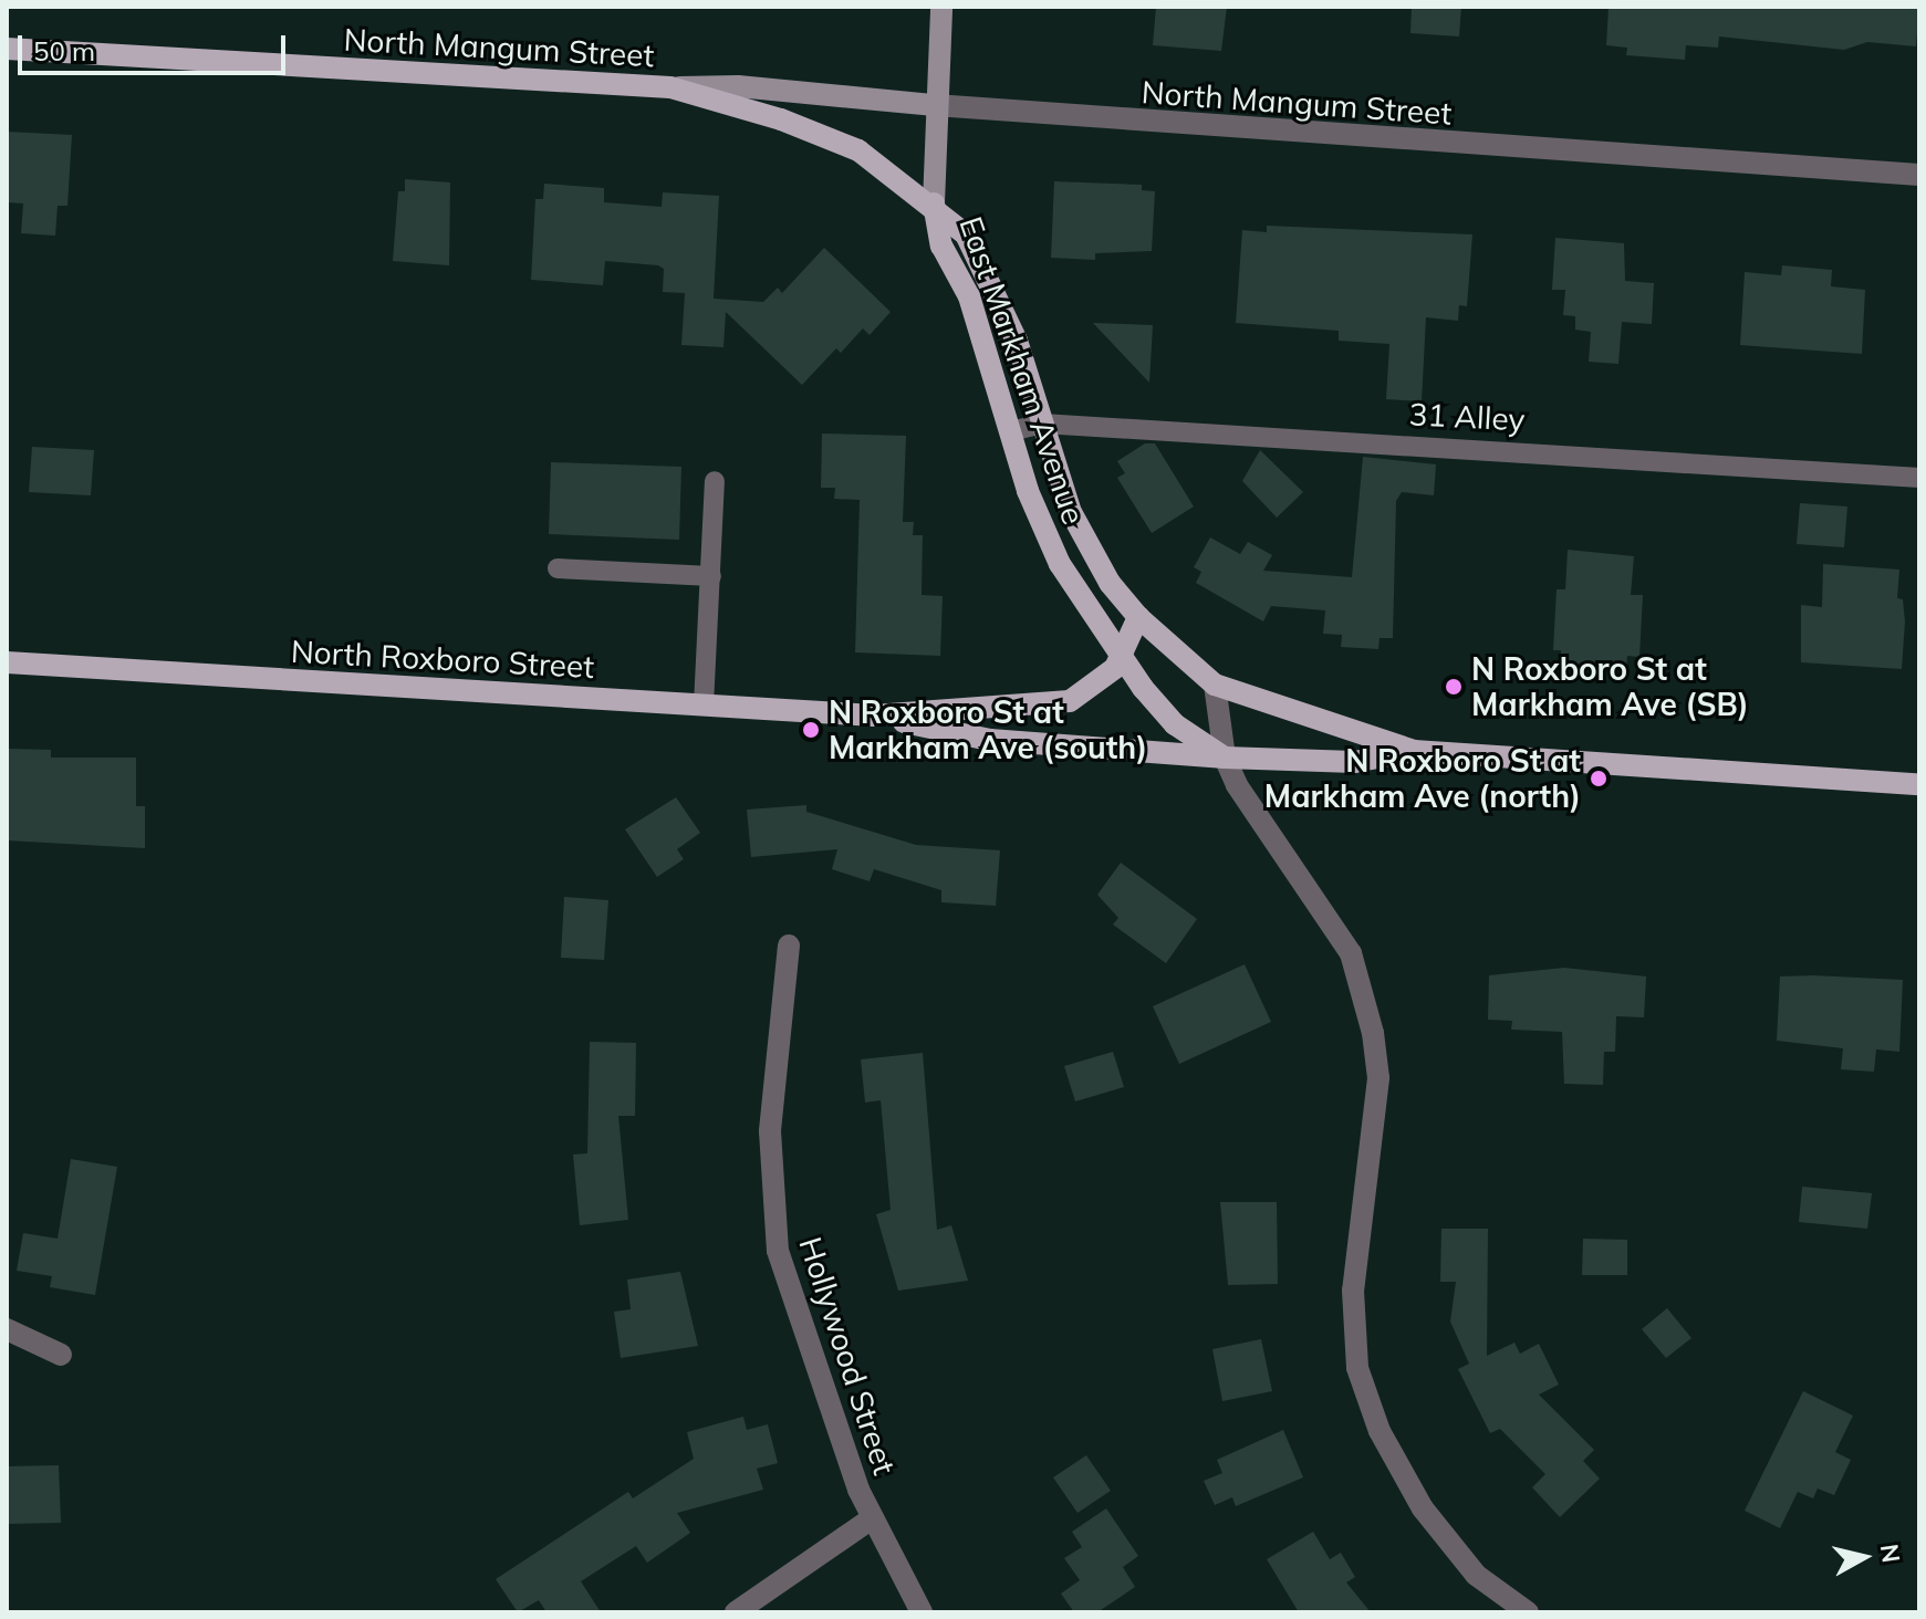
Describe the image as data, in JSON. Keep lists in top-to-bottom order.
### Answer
{
  "streets": {
    "main road": ["North Mangum Street", "East Markham Avenue", "North Roxboro Street"],
    "street": ["Hollywood Street"],
    "lane": ["31 Alley"]
  },
  "crossings": [
    ["North Mangum Street", "East Markham Avenue"],
    ["East Markham Avenue", "31 Alley"],
    ["East Markham Avenue", "North Roxboro Street"]
  ],
  "places": ["N Roxboro St at Markham Ave (SB)", "N Roxboro St at Markham Ave (south)", "N Roxboro St at Markham Ave (north)"],
  "scale_bar": "50 m",
  "north": "right"
}
